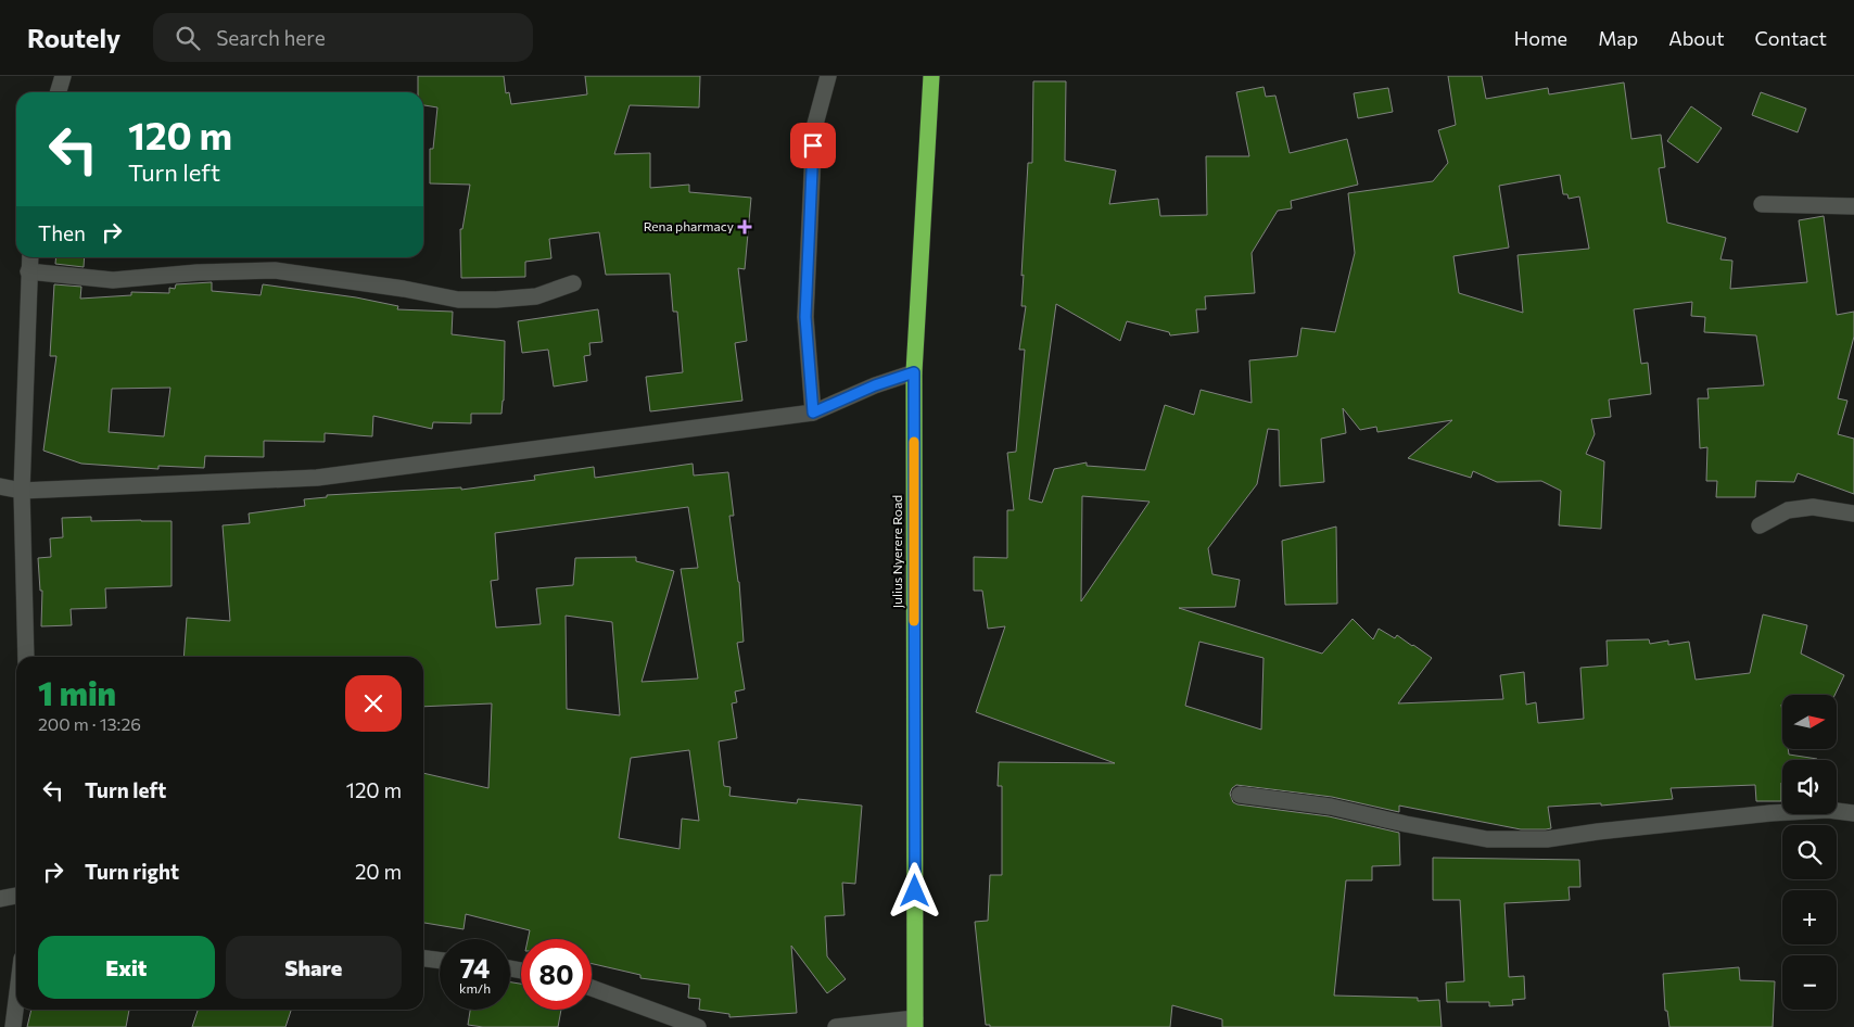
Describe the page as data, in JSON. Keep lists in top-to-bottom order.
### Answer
{
  "streets": {
    "highway": ["Julius Nyerere Road"]
  },
  "places": {
    "health": ["Rena pharmacy"]
  },
  "north": "right",
  "page": {
    "header": "Routely",
    "search": "Search here",
    "nav": [
      "Home",
      "Map",
      "About",
      "Contact"
    ],
    "turn": ["120 m", "Turn left"],
    "then": "Then",
    "heading": ["1 min", "200 m · 13:26"],
    "map_buttons": ["+", "−"],
    "list": [
      {
        "name": "Turn left",
        "value": "120 m"
      },
      {
        "name": "Turn right",
        "value": "20 m"
      }
    ],
    "buttons": ["Exit", "Share"],
    "speed": "74 km/h",
    "limit": "80"
  }
}
